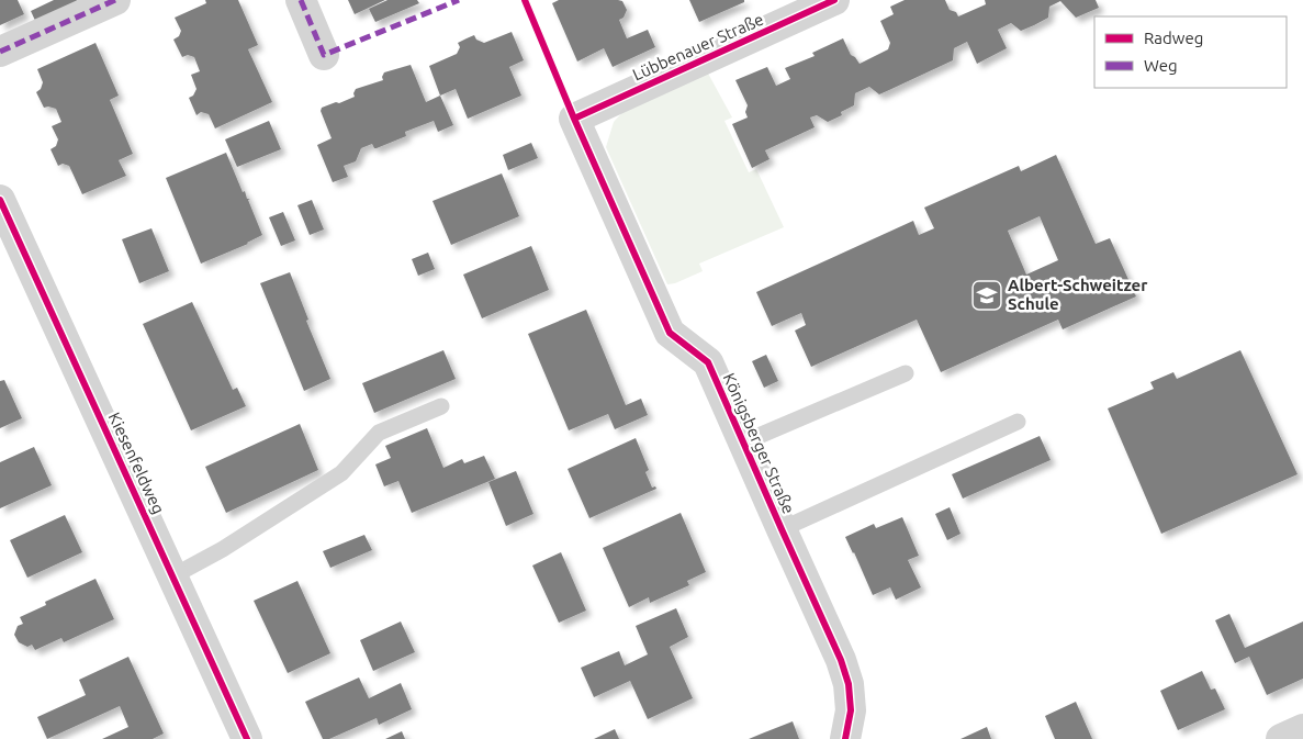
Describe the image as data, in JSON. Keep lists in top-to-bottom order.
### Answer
{
  "streets": {
    "street": ["Lübbenauer Straße", "Königsberger Straße", "Kiesenfeldweg"]
  },
  "crossings": [
    ["Lübbenauer Straße", "Königsberger Straße"]
  ],
  "places": {
    "school or university": ["Albert-Schweitzer Schule"]
  },
  "legend": ["Radweg", "Weg"]
}
